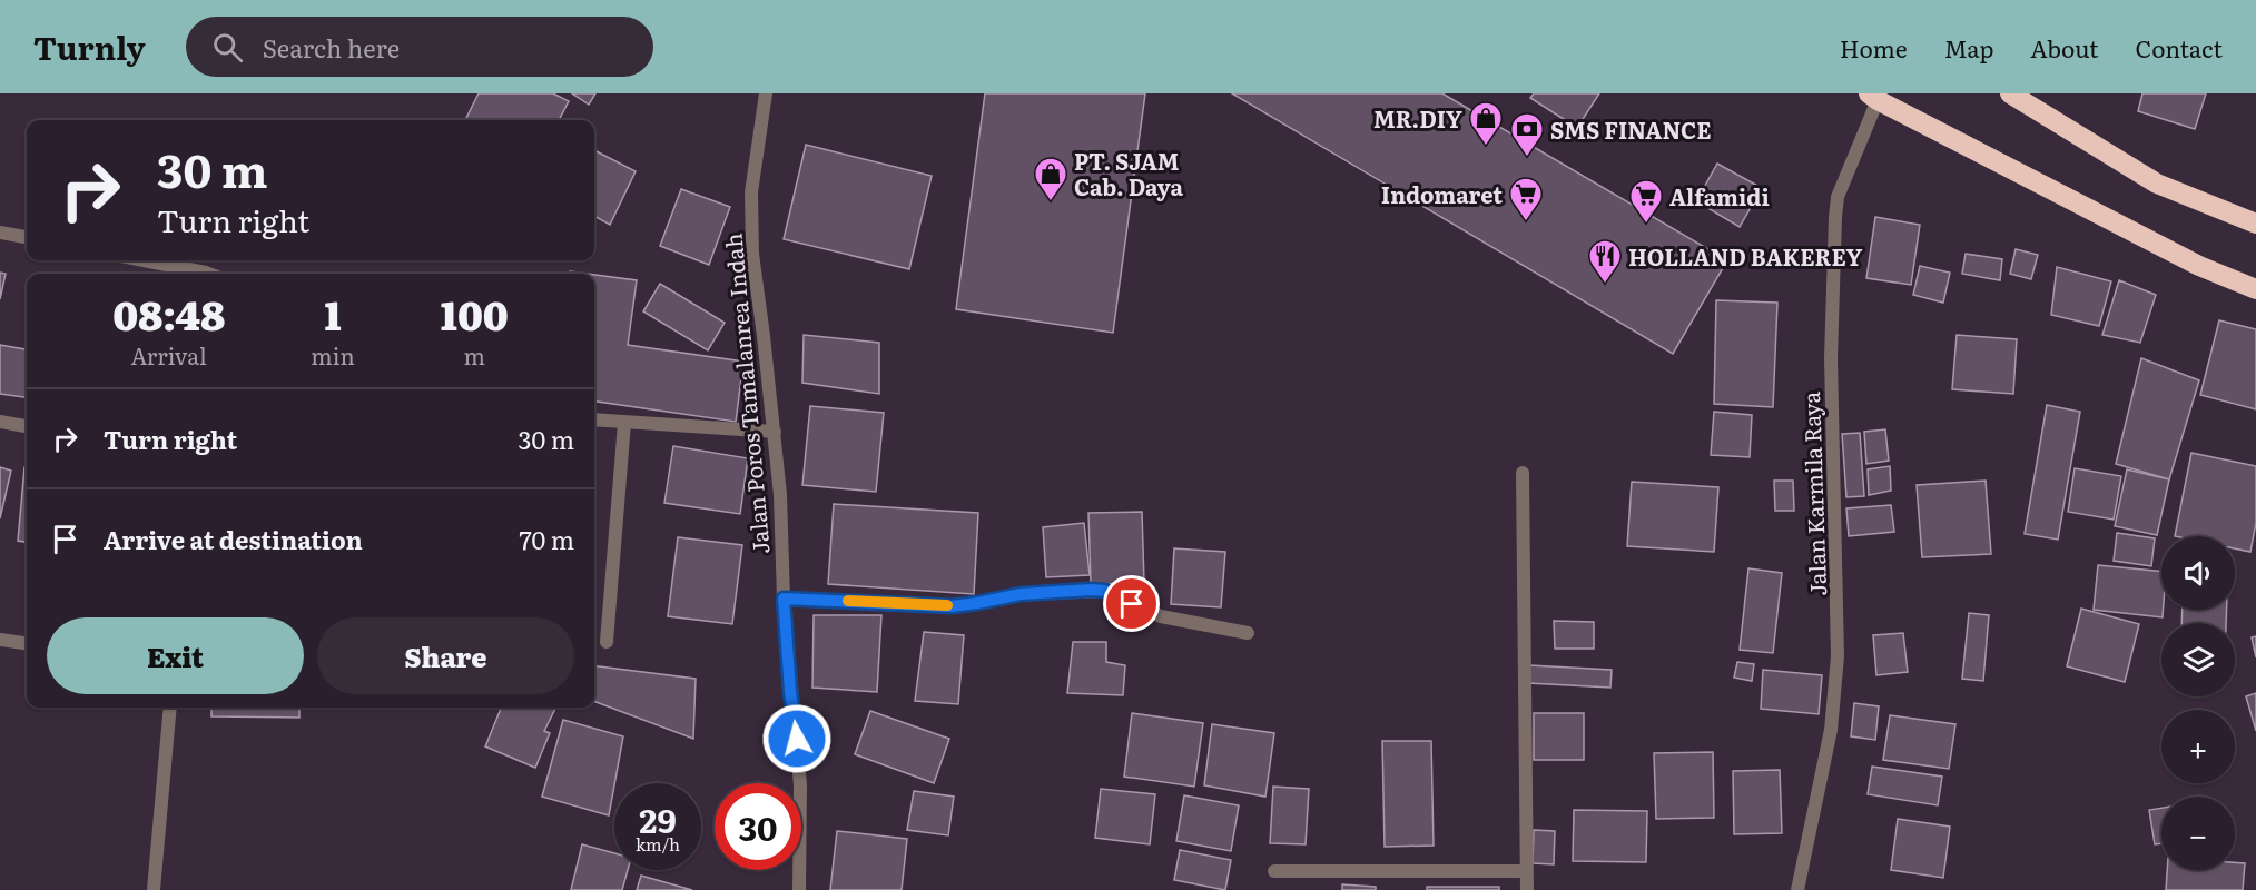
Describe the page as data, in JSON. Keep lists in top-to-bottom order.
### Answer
{
  "streets": {
    "street": ["Jalan Poros Tamalanrea Indah", "Jalan Karmila Raya"]
  },
  "places": {
    "shop": ["MR.DIY", "PT. SJAM Cab. Daya"],
    "bank": ["SMS FINANCE"],
    "supermarket": ["Indomaret", "Alfamidi"],
    "restaurant": ["HOLLAND BAKEREY"]
  },
  "page": {
    "header": "Turnly",
    "search": "Search here",
    "nav": [
      "Home",
      "Map",
      "About",
      "Contact"
    ],
    "turn": ["30 m", "Turn right"],
    "eta": [
      "08:48",
      "Arrival",
      "1",
      "min",
      "100",
      "m"
    ],
    "list": [
      {
        "name": "Turn right",
        "value": "30 m"
      },
      {
        "name": "Arrive at destination",
        "value": "70 m"
      }
    ],
    "map_buttons": ["+", "−"],
    "buttons": ["Exit", "Share"],
    "speed": "29 km/h",
    "limit": "30"
  }
}
